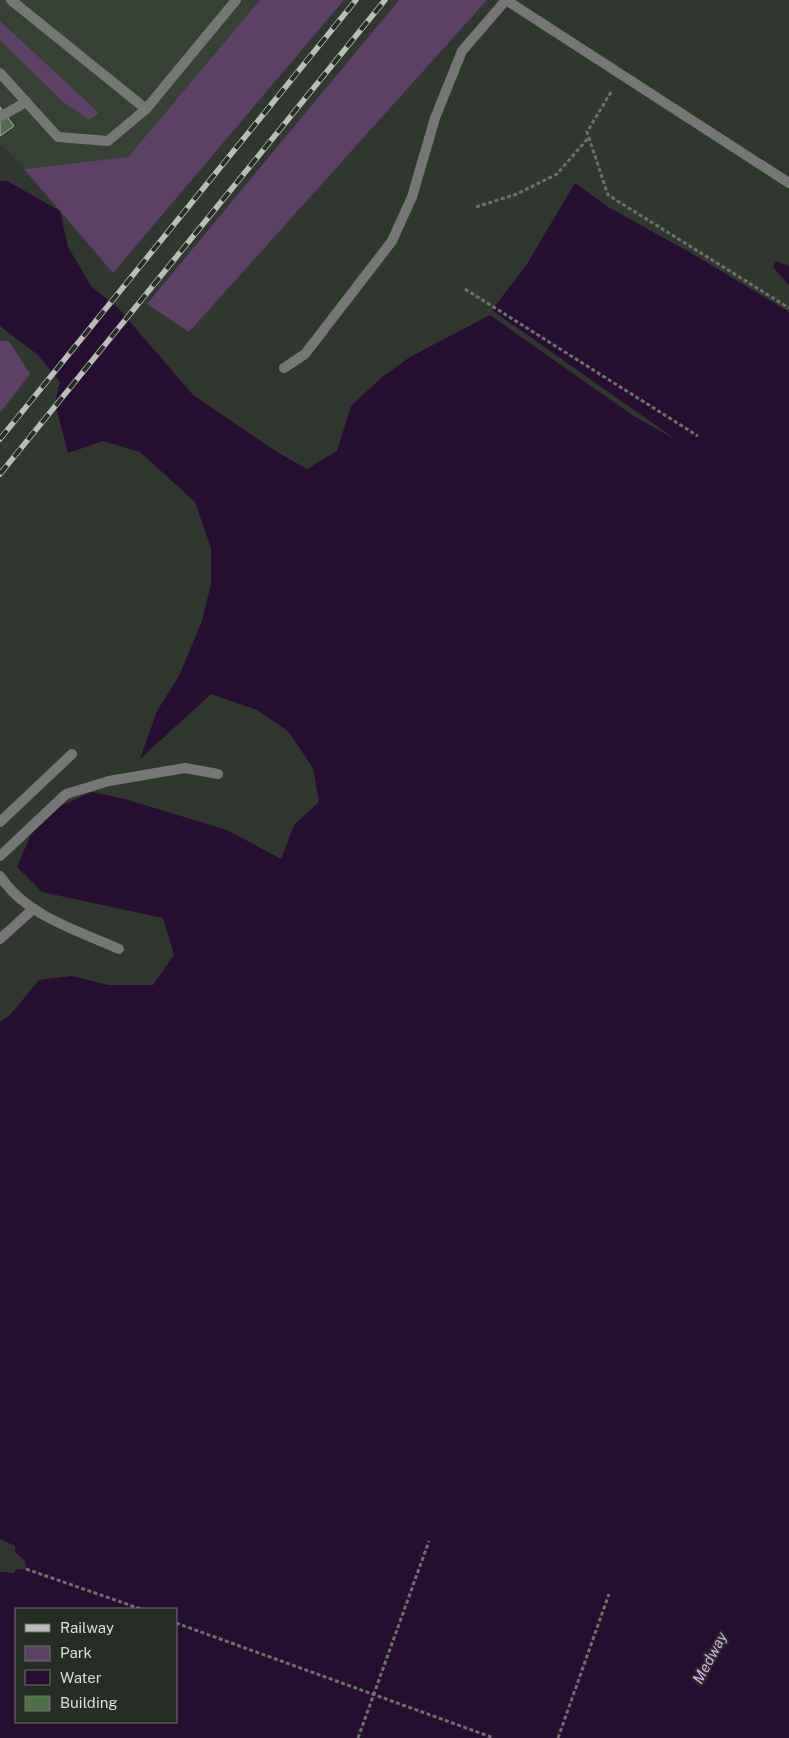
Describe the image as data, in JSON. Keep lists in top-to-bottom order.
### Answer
{
  "water": ["Medway"],
  "legend": [
    "Railway",
    "Park",
    "Water",
    "Building"
  ]
}
